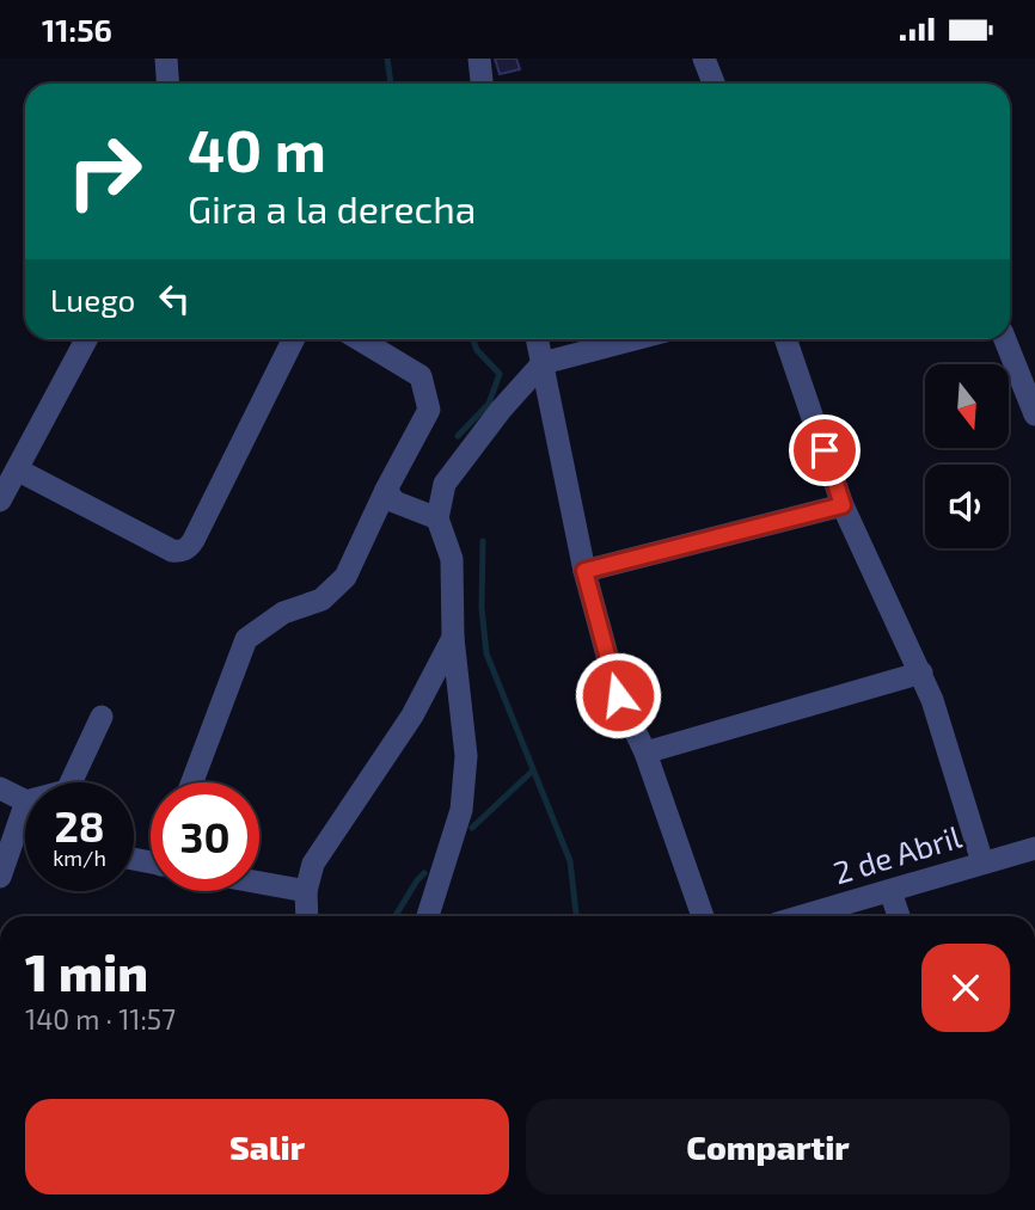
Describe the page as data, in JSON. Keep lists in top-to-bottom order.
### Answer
{
  "streets": {
    "street": ["2 de Abril"]
  },
  "north": "bottom",
  "page": {
    "status": "11:56",
    "turn": ["40 m", "Gira a la derecha"],
    "then": "Luego",
    "speed": "28 km/h",
    "limit": "30",
    "heading": ["1 min", "140 m · 11:57"],
    "buttons": ["Salir", "Compartir"]
  }
}
